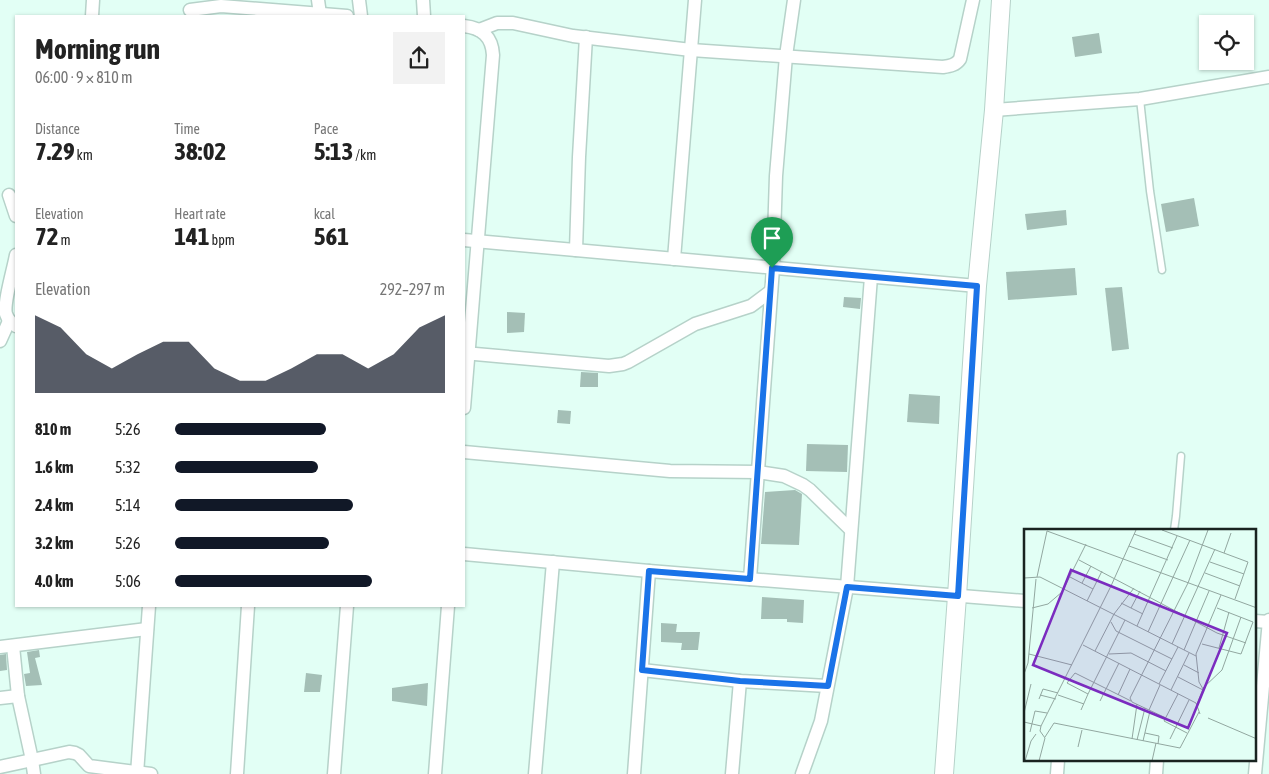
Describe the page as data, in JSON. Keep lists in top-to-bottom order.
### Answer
{
  "page": {
    "heading": ["Morning run", "06:00 · 9 × 810 m"],
    "stats": [
      ["Distance", "7.29 km"],
      ["Time", "38:02"],
      ["Pace", "5:13 /km"],
      ["Elevation", "72 m"],
      ["Heart rate", "141 bpm"],
      ["kcal", "561"]
    ],
    "chart": ["Elevation", "292–297 m"],
    "list": [
      {
        "name": "810 m",
        "note": "5:26"
      },
      {
        "name": "1.6 km",
        "note": "5:32"
      },
      {
        "name": "2.4 km",
        "note": "5:14"
      },
      {
        "name": "3.2 km",
        "note": "5:26"
      },
      {
        "name": "4.0 km",
        "note": "5:06"
      }
    ]
  }
}
